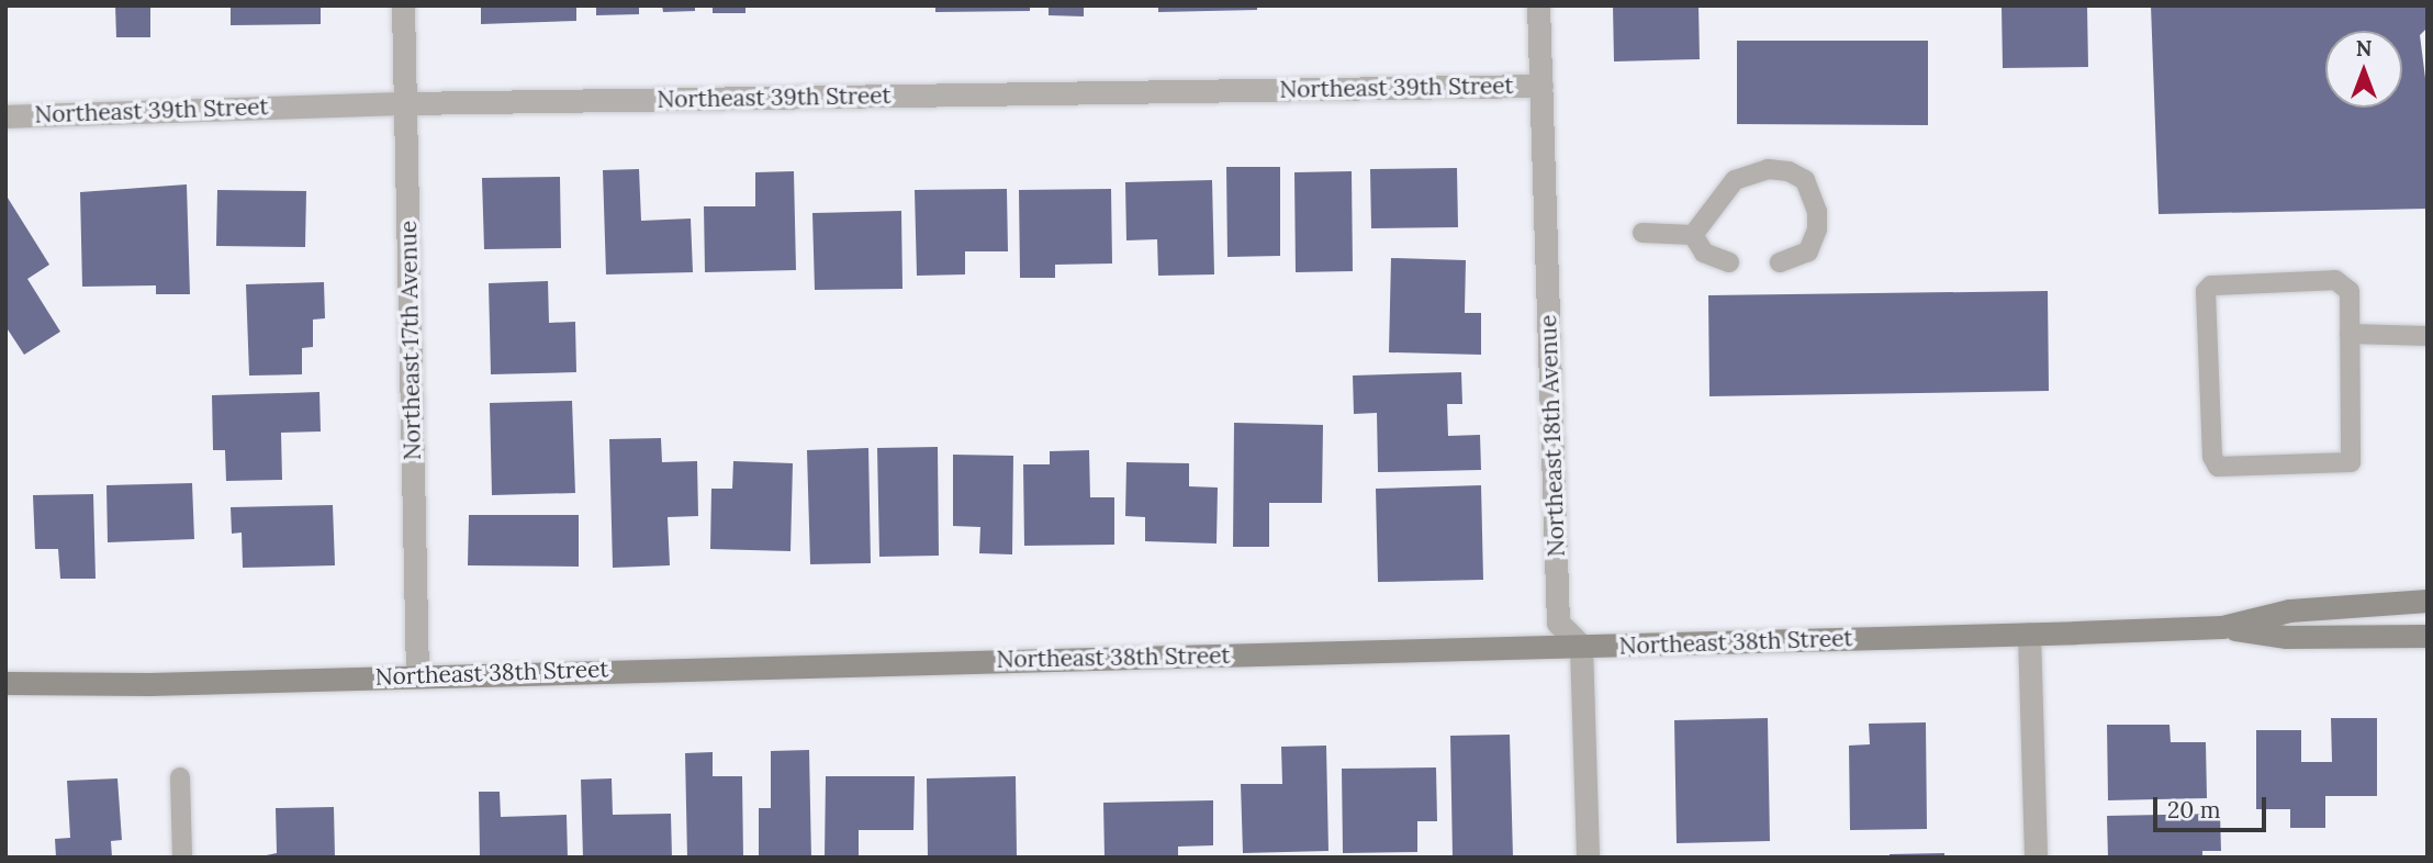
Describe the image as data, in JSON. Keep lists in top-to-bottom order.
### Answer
{
  "streets": {
    "street": [
      "Northeast 39th Street",
      "Northeast 17th Avenue",
      "Northeast 18th Avenue",
      "Northeast 38th Street"
    ]
  },
  "crossings": [
    ["Northeast 39th Street", "Northeast 17th Avenue"],
    ["Northeast 39th Street", "Northeast 18th Avenue"],
    ["Northeast 17th Avenue", "Northeast 38th Street"],
    ["Northeast 18th Avenue", "Northeast 38th Street"]
  ],
  "scale_bar": "20 m",
  "north": "top"
}
